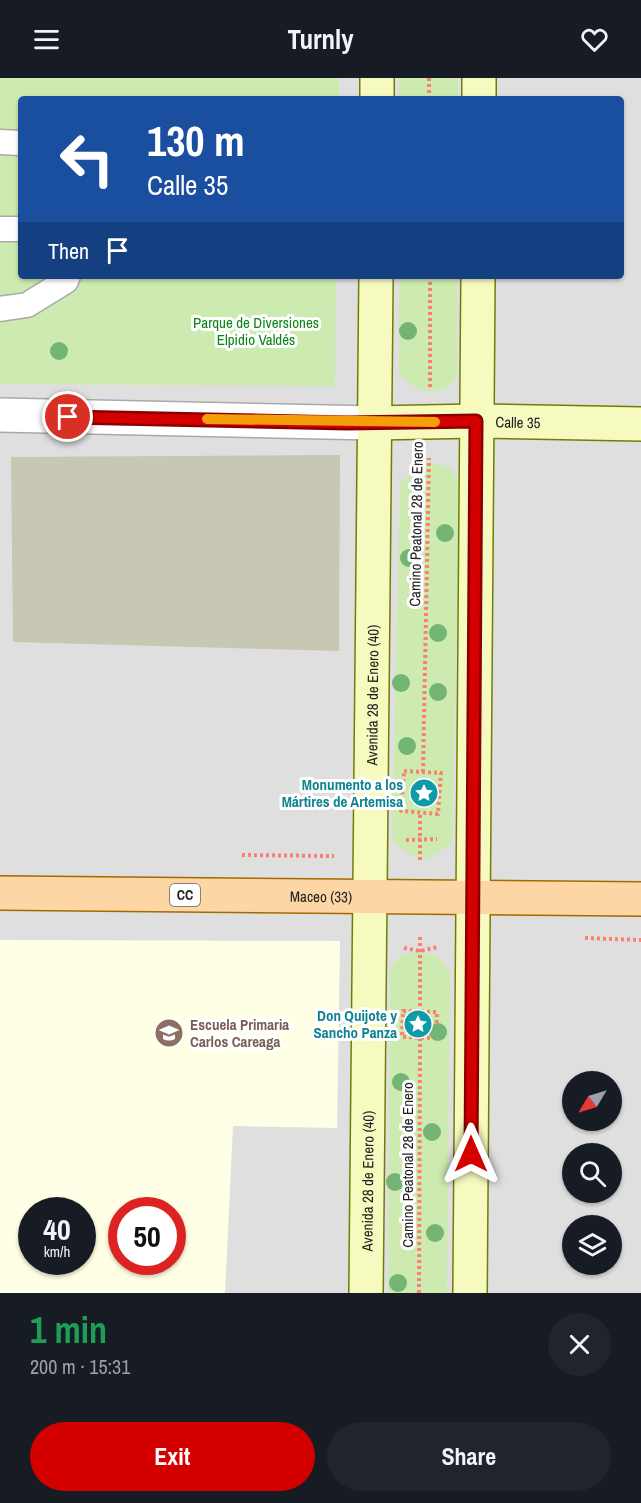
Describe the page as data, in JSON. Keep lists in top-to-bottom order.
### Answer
{
  "streets": {
    "main road": [
      "Calle 35",
      "Avenida 28 de Enero (40)",
      "CC",
      "Maceo (33)"
    ],
    "path": ["Camino Peatonal 28 de Enero"]
  },
  "crossings": [
    ["Calle 35", "Camino Peatonal 28 de Enero"],
    ["Calle 35", "Avenida 28 de Enero (40)"],
    ["Avenida 28 de Enero (40)", "Maceo (33)"]
  ],
  "parks": ["Parque de Diversiones Elpidio Valdés"],
  "places": {
    "place": ["Monumento a los Mártires de Artemisa", "Don Quijote y Sancho Panza"],
    "school or university": ["Escuela Primaria Carlos Careaga"]
  },
  "north": "bottom left",
  "page": {
    "header": "Turnly",
    "turn": ["130 m", "Calle 35"],
    "then": "Then",
    "speed": "40 km/h",
    "limit": "50",
    "heading": ["1 min", "200 m · 15:31"],
    "buttons": ["Exit", "Share"]
  }
}
